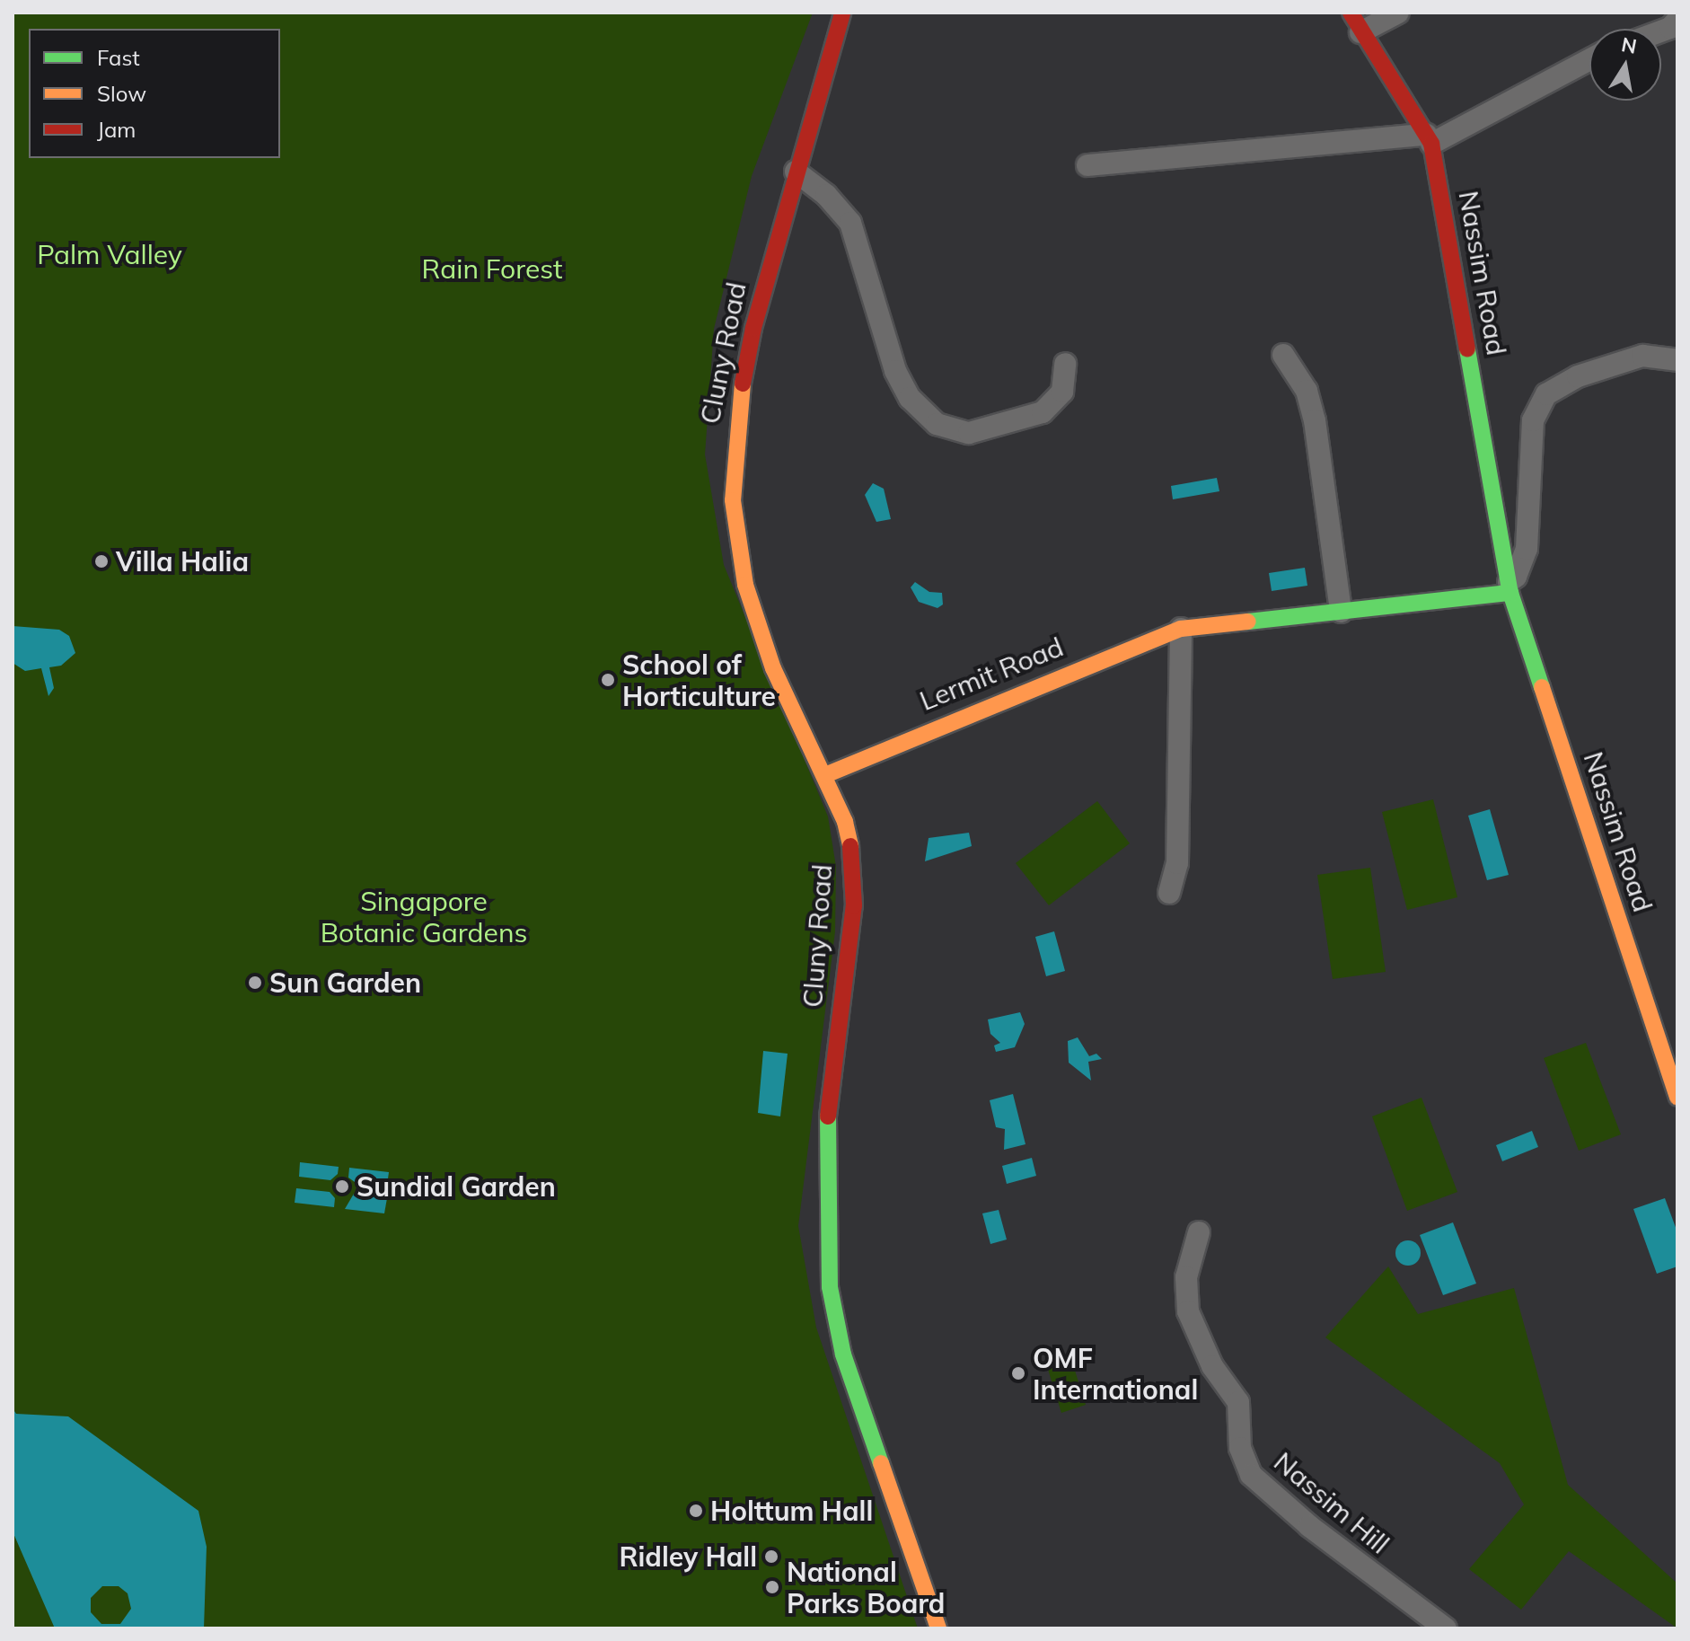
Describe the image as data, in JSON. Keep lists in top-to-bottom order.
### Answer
{
  "streets": {
    "street": [
      "Nassim Road",
      "Cluny Road",
      "Lermit Road",
      "Nassim Hill"
    ]
  },
  "crossings": [
    ["Nassim Road", "Lermit Road"],
    ["Cluny Road", "Lermit Road"]
  ],
  "parks": ["Palm Valley", "Rain Forest", "Singapore Botanic Gardens"],
  "places": [
    "Villa Halia",
    "School of Horticulture",
    "Sun Garden",
    "Sundial Garden",
    "OMF International",
    "Holttum Hall",
    "Ridley Hall",
    "National Parks Board"
  ],
  "legend": ["Fast", "Slow", "Jam"],
  "north": "top"
}
